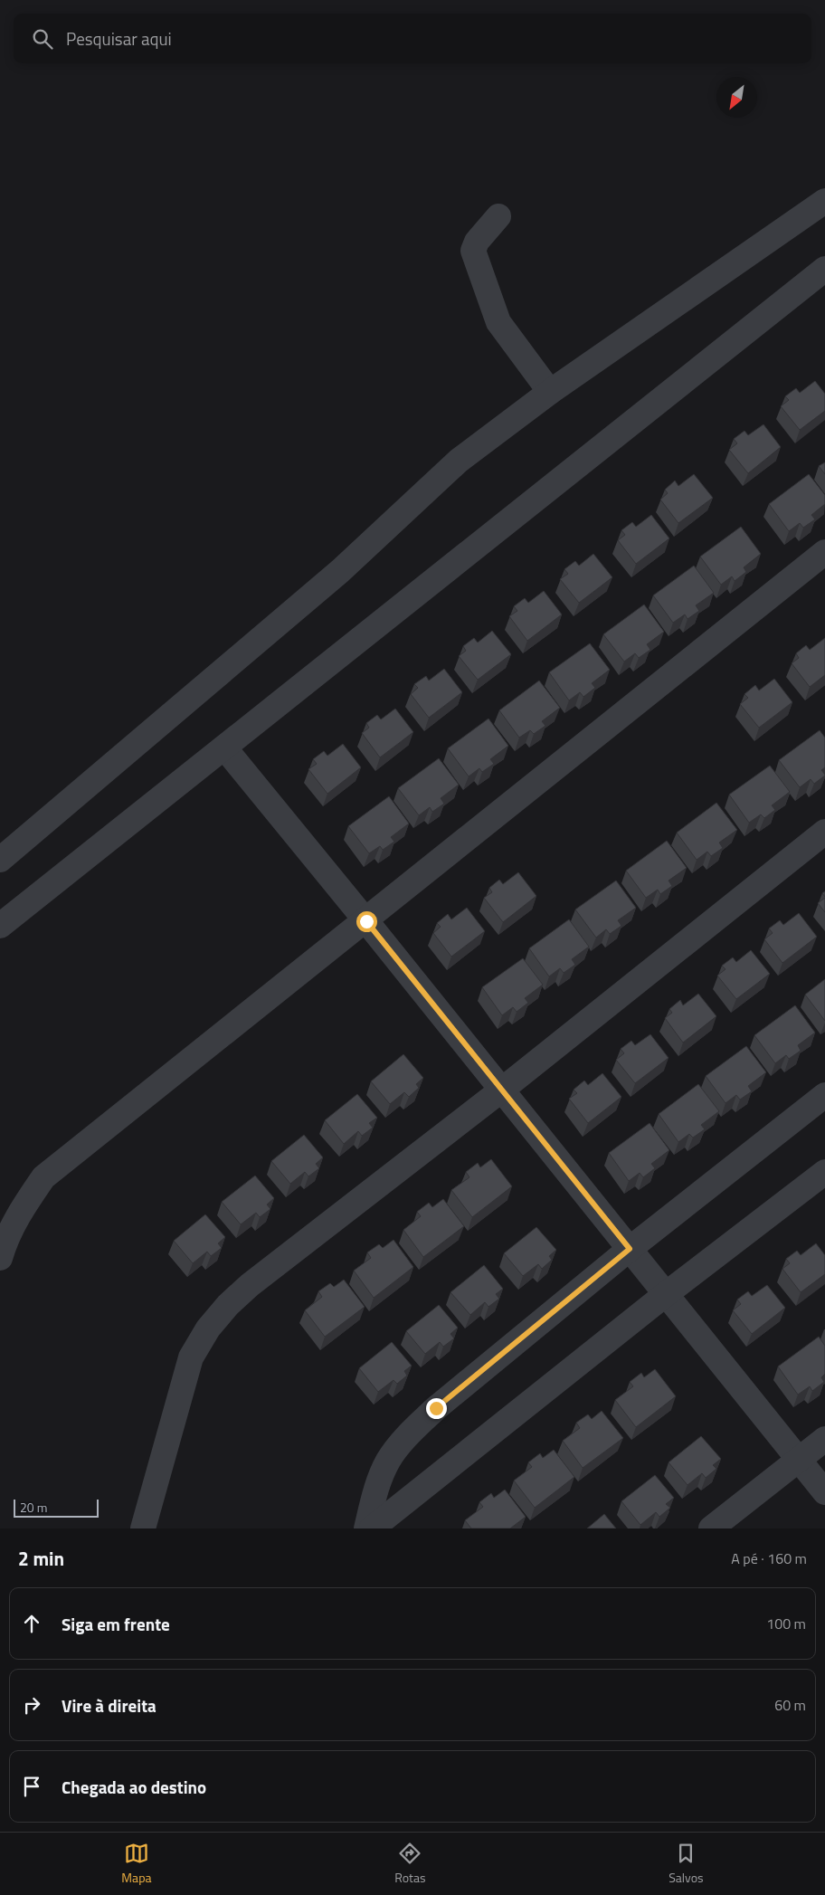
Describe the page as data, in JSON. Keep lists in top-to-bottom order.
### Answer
{
  "scale_bar": "20 m",
  "north": "bottom left",
  "page": {
    "search": "Pesquisar aqui",
    "scale": "20 m",
    "heading": ["2 min", "A pé · 160 m"],
    "list": [
      ["Siga em frente", "100 m"],
      ["Vire à direita", "60 m"],
      "Chegada ao destino"
    ],
    "nav": ["Mapa", "Rotas", "Salvos"]
  }
}
